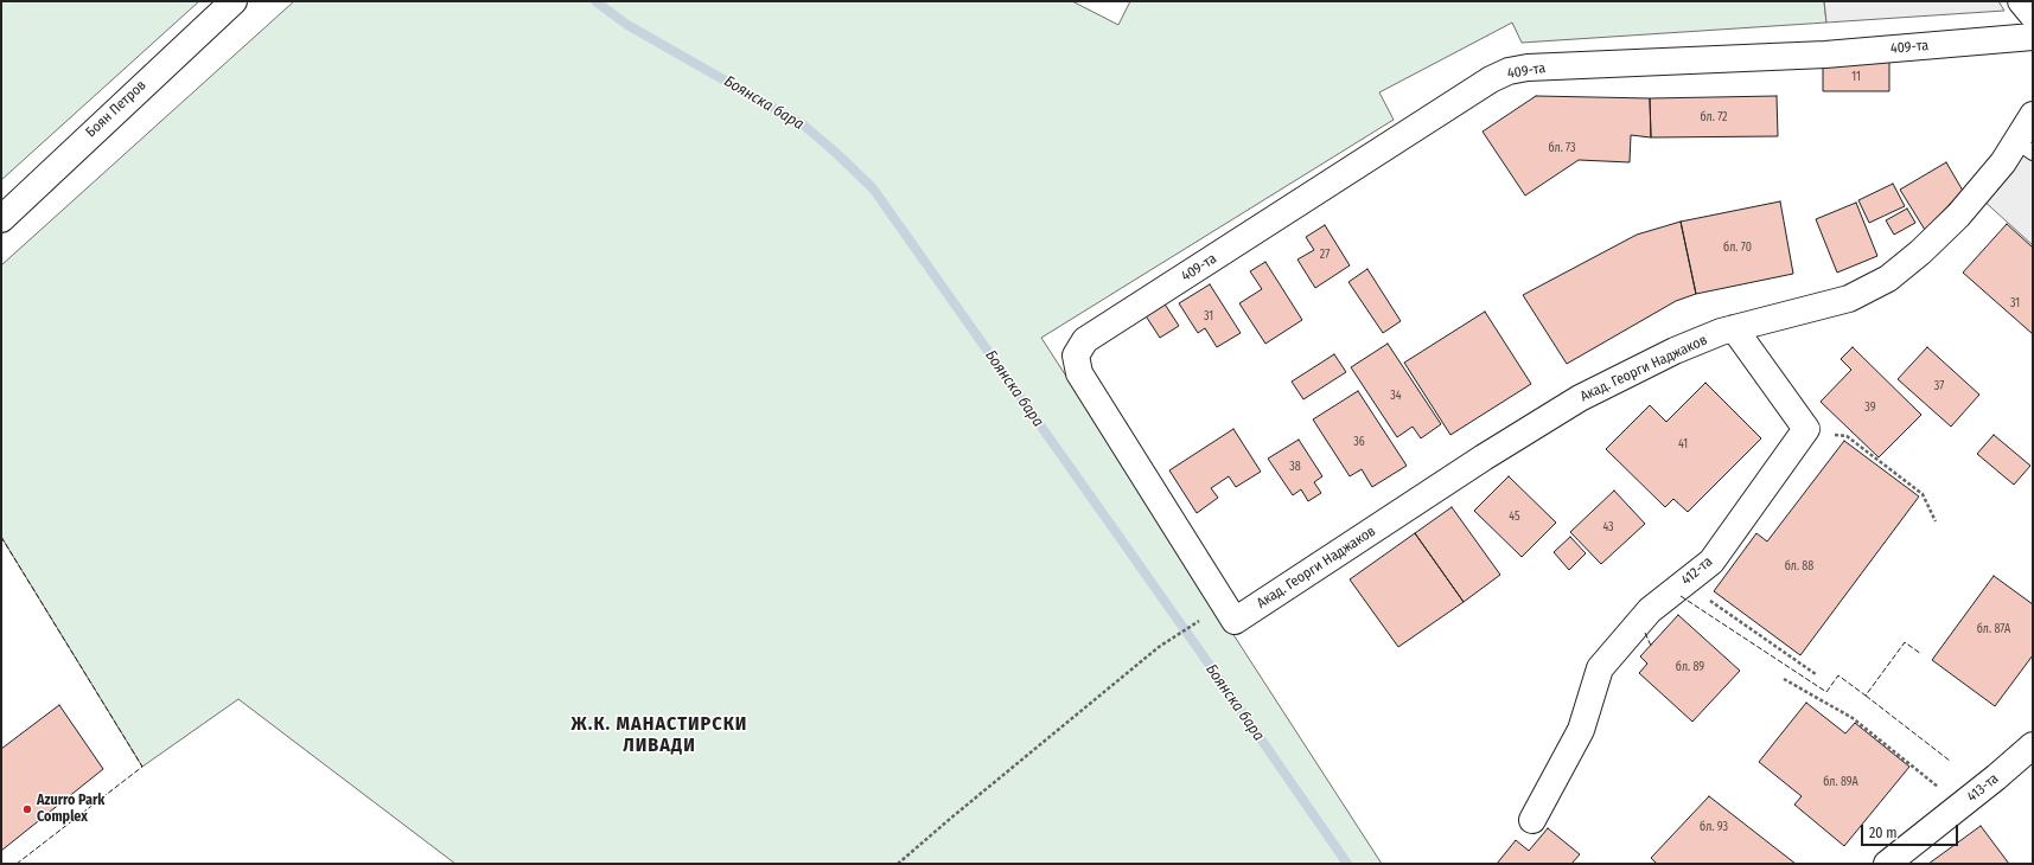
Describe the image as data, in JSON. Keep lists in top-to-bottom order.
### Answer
{
  "streets": {
    "street": [
      "409-та",
      "Боян Петров",
      "Акад. Георги Наджаков",
      "412-та",
      "413-та"
    ]
  },
  "crossings": [
    ["409-та", "Акад. Георги Наджаков"]
  ],
  "districts": ["Ж.К. МАНАСТИРСКИ ЛИВАДИ"],
  "water": ["Боянска бара"],
  "places": ["Azurro Park Complex"],
  "house_numbers": [
    "11",
    "бл. 72",
    "бл. 73",
    "бл. 70",
    "27",
    "31",
    "31",
    "37",
    "34",
    "39",
    "36",
    "41",
    "38",
    "45",
    "43",
    "бл. 88",
    "бл. 87А",
    "бл. 89",
    "бл. 89А",
    "бл. 93"
  ],
  "scale_bar": "20 m"
}
